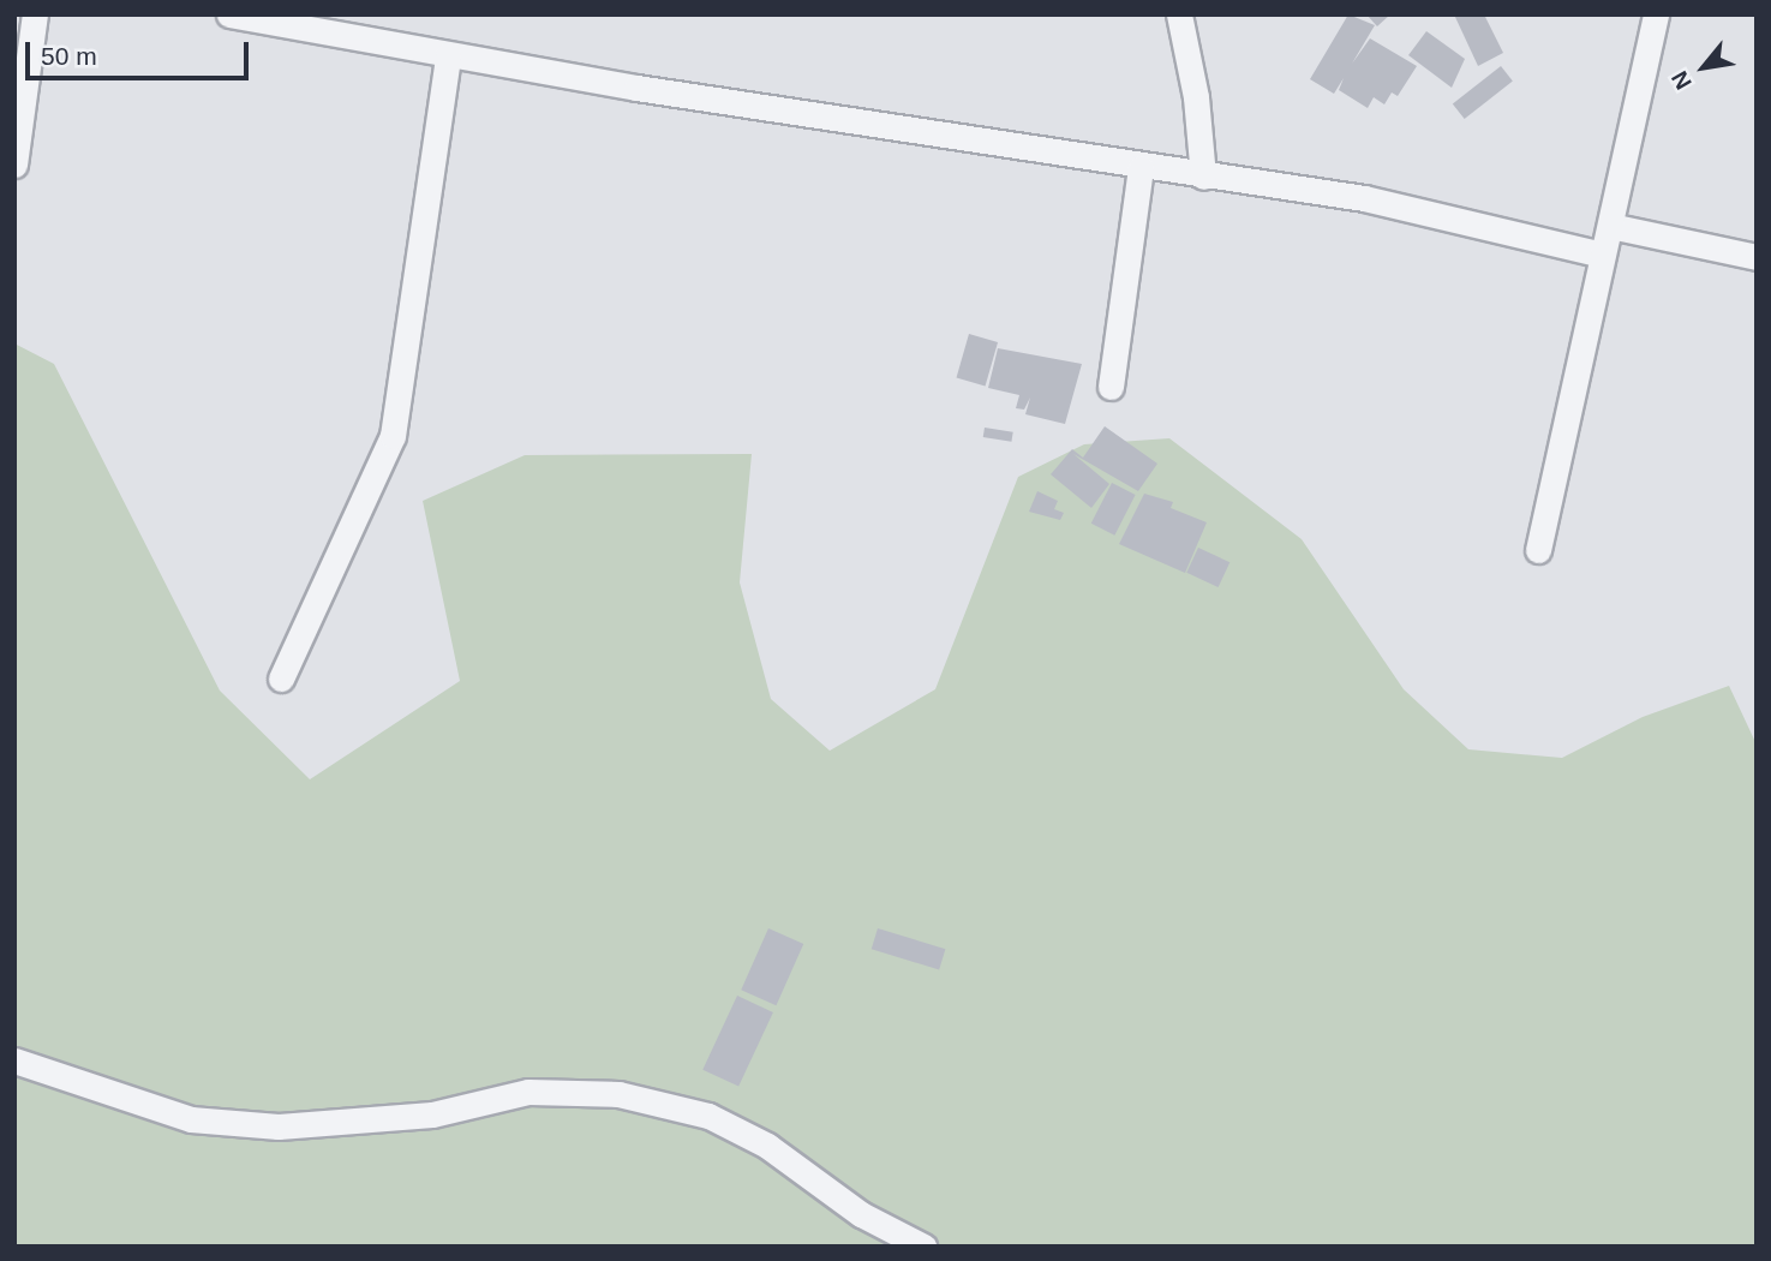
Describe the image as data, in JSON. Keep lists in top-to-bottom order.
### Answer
{
  "scale_bar": "50 m",
  "north": "bottom left"
}
